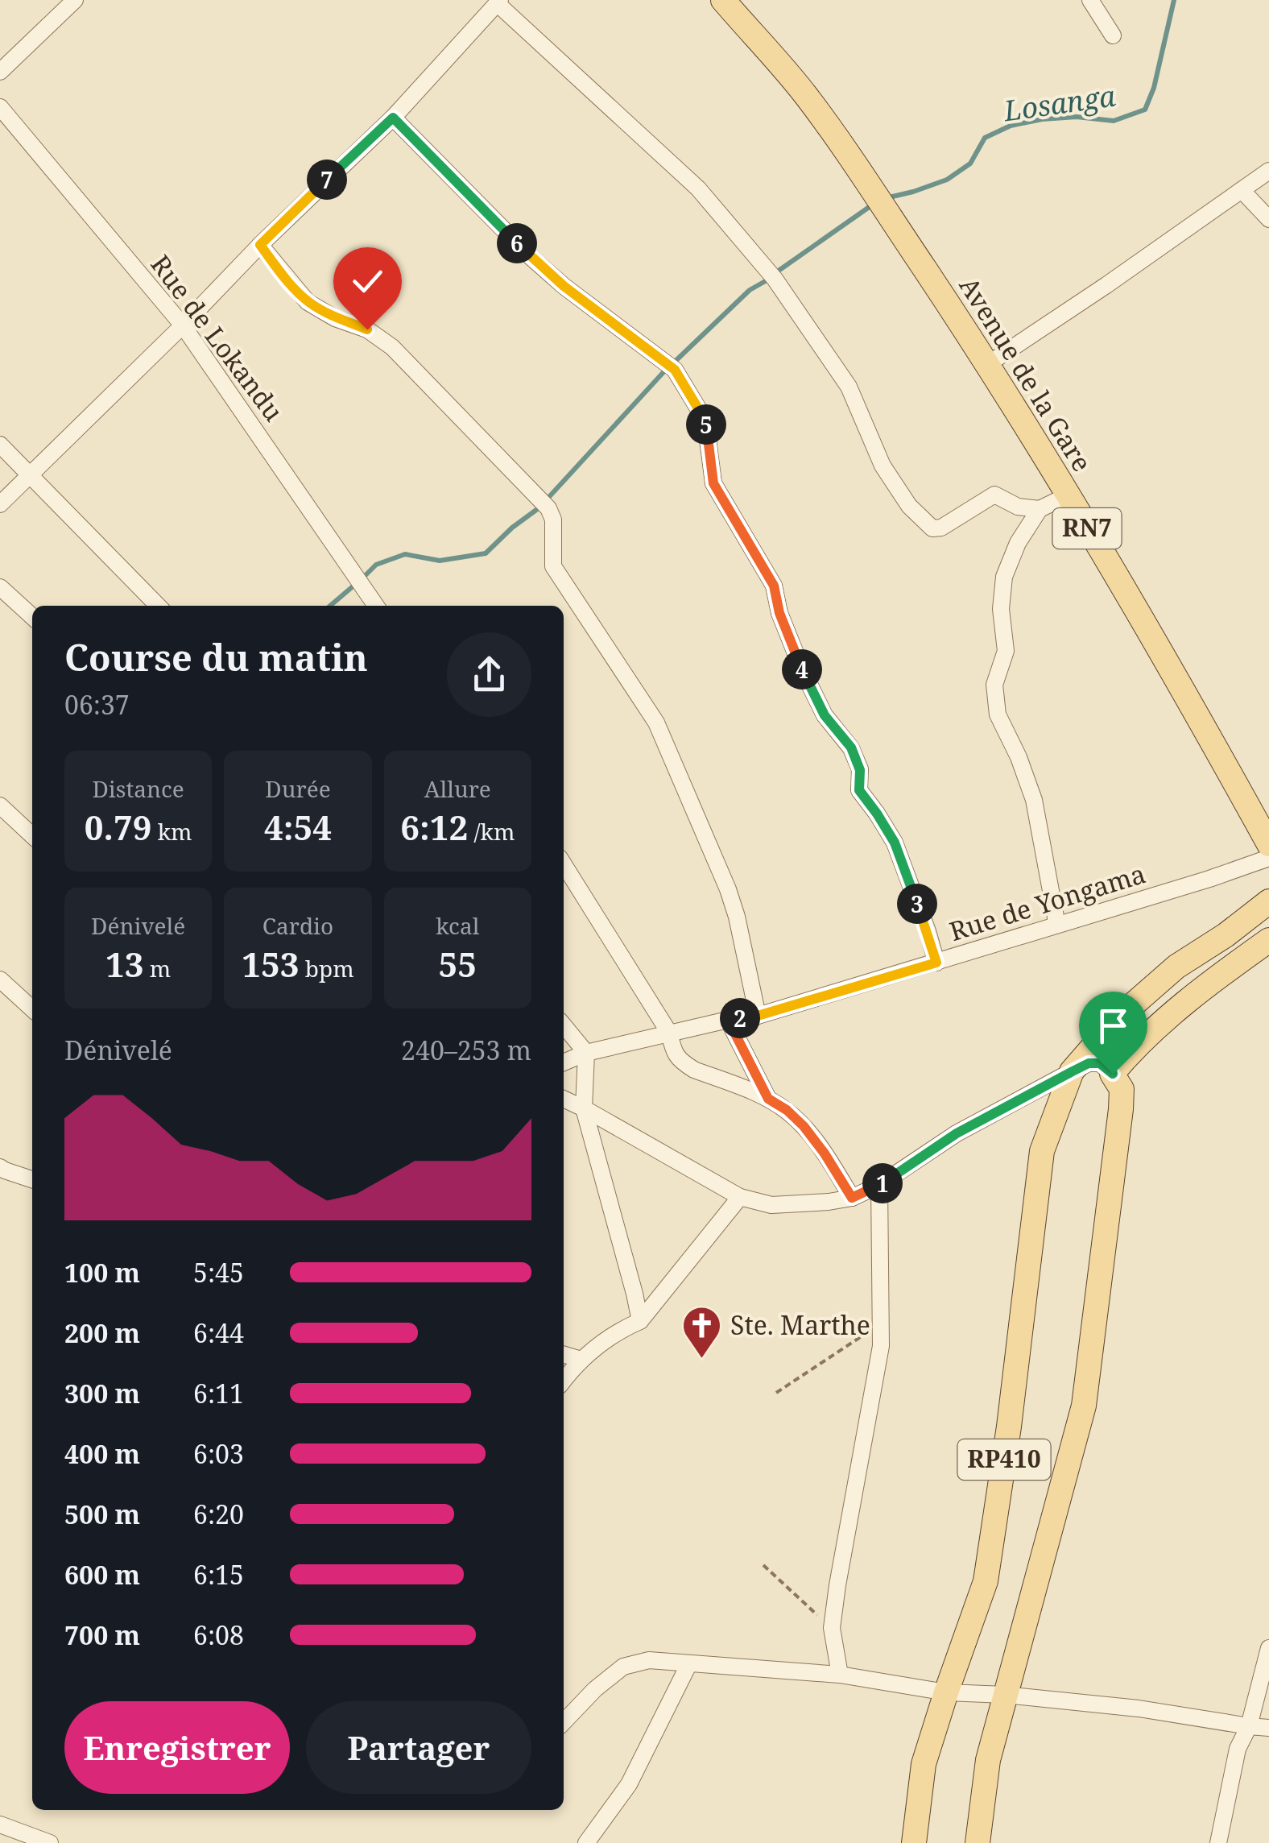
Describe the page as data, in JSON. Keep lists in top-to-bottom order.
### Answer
{
  "streets": {
    "main road": ["Avenue de la Gare", "RN7", "RP410"],
    "street": ["Rue de Lokandu", "Rue de Yongama"]
  },
  "water": ["Losanga"],
  "places": {
    "church": ["Ste. Marthe"]
  },
  "page": {
    "pins": [
      "7",
      "6",
      "5",
      "4",
      "3",
      "2",
      "1"
    ],
    "heading": ["Course du matin", "06:37"],
    "stats": [
      ["Distance", "0.79 km"],
      ["Durée", "4:54"],
      ["Allure", "6:12 /km"],
      ["Dénivelé", "13 m"],
      ["Cardio", "153 bpm"],
      ["kcal", "55"]
    ],
    "chart": ["Dénivelé", "240–253 m"],
    "list": [
      {
        "name": "100 m",
        "note": "5:45"
      },
      {
        "name": "200 m",
        "note": "6:44"
      },
      {
        "name": "300 m",
        "note": "6:11"
      },
      {
        "name": "400 m",
        "note": "6:03"
      },
      {
        "name": "500 m",
        "note": "6:20"
      },
      {
        "name": "600 m",
        "note": "6:15"
      },
      {
        "name": "700 m",
        "note": "6:08"
      }
    ],
    "buttons": ["Enregistrer", "Partager"]
  }
}
